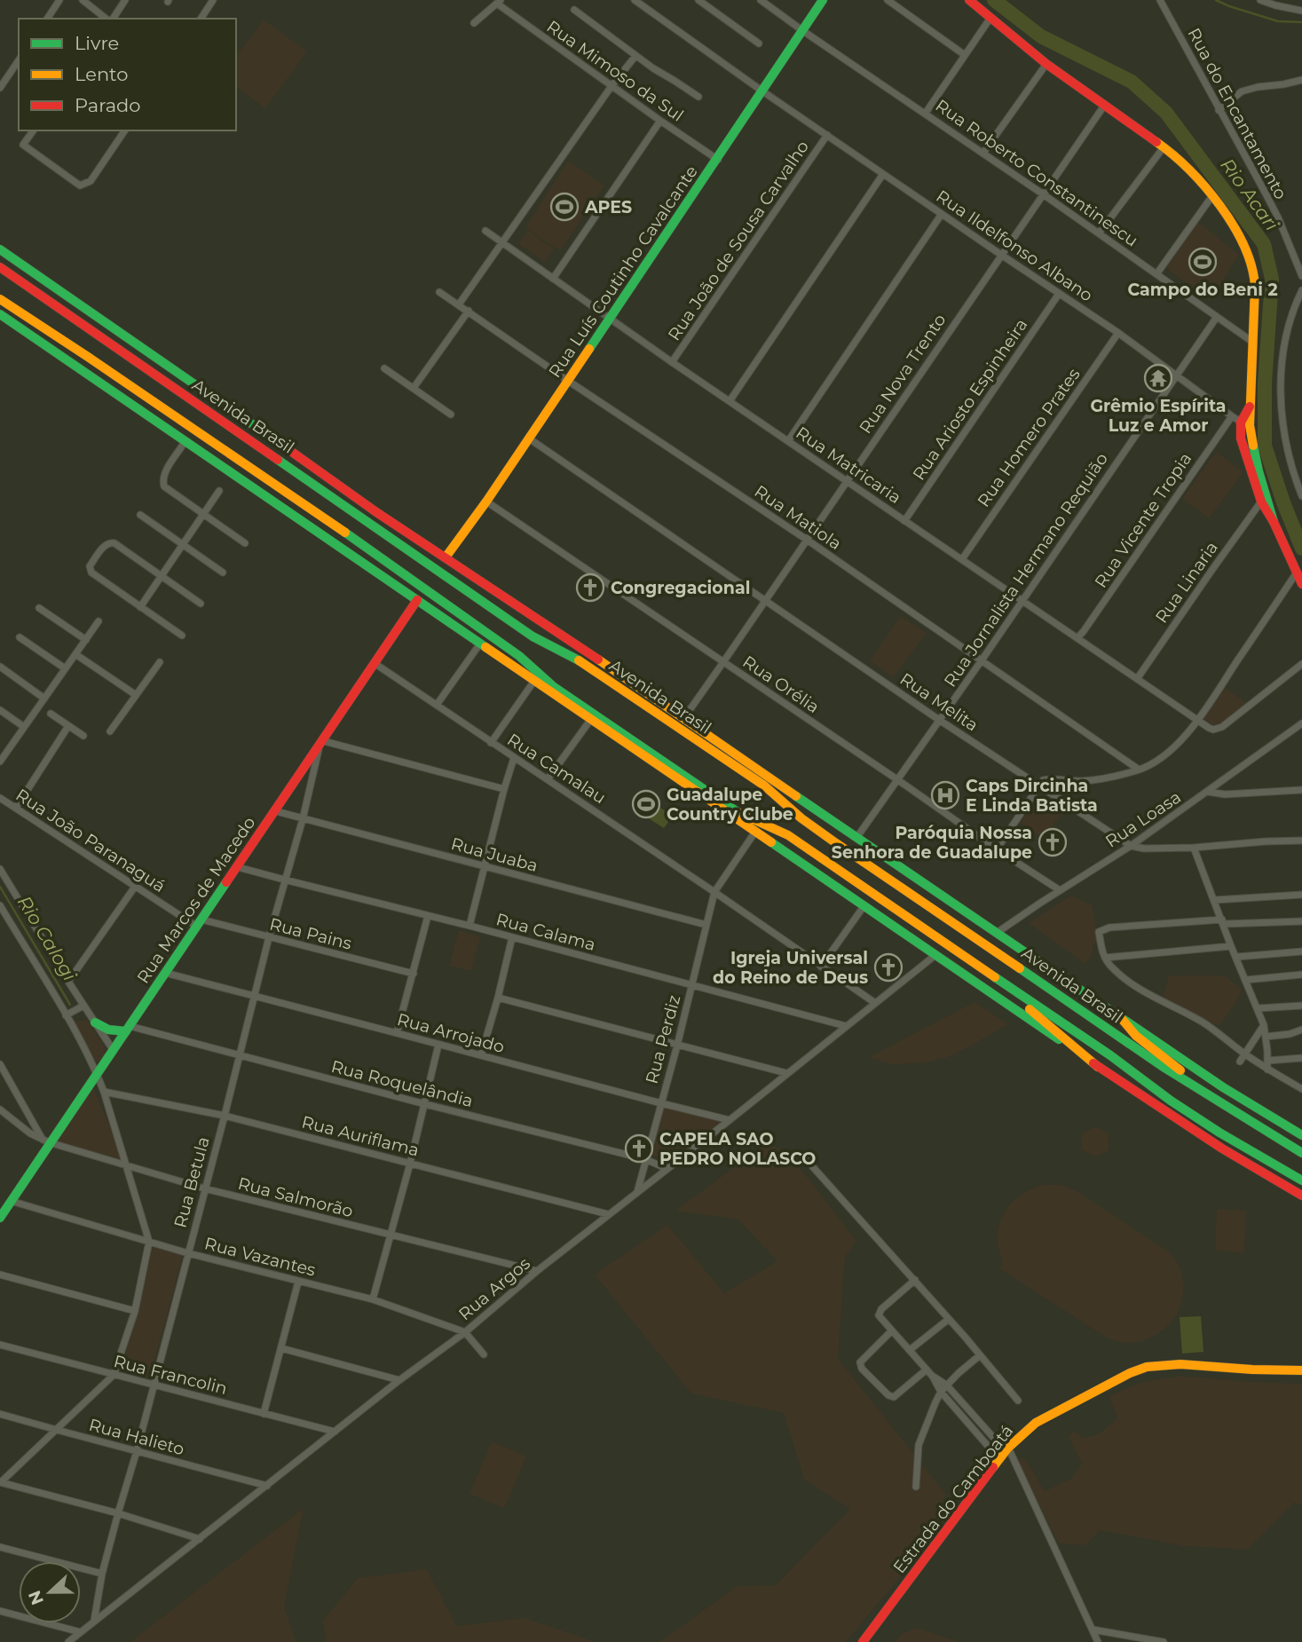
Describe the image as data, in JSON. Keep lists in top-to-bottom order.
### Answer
{
  "streets": {
    "main road": [
      "Rua Luís Coutinho Cavalcante",
      "Avenida Brasil",
      "Rua Marcos de Macedo",
      "Estrada do Camboatá"
    ],
    "street": [
      "Rua Mimoso da Sul",
      "Rua do Encantamento",
      "Rua Roberto Constantinescu",
      "Rua João de Sousa Carvalho",
      "Rua Ildelfonso Albano",
      "Rua Nova Trento",
      "Rua Ariosto Espinheira",
      "Rua Homero Prates",
      "Rua Matricaria",
      "Rua Matiola",
      "Rua Vicente Tropia",
      "Rua Jornalista Hermano Requião",
      "Rua Linaria",
      "Rua Orélia",
      "Rua Melita",
      "Rua Camalau",
      "Rua Loasa",
      "Rua João Paranaguá",
      "Rua Juaba",
      "Rua Calama",
      "Rua Pains",
      "Rua Arrojado",
      "Rua Perdiz",
      "Rua Roquelândia",
      "Rua Auriflama",
      "Rua Betula",
      "Rua Salmorão",
      "Rua Vazantes",
      "Rua Argos",
      "Rua Francolin",
      "Rua Halieto"
    ]
  },
  "crossings": [
    ["Rua Mimoso da Sul", "Rua Luís Coutinho Cavalcante"],
    ["Rua Roberto Constantinescu", "Rua Luís Coutinho Cavalcante"],
    ["Rua Roberto Constantinescu", "Rua Nova Trento"],
    ["Rua Roberto Constantinescu", "Rua Jornalista Hermano Requião"],
    ["Rua João de Sousa Carvalho", "Rua Ildelfonso Albano"],
    ["Rua João de Sousa Carvalho", "Rua Matricaria"],
    ["Rua Ildelfonso Albano", "Rua Luís Coutinho Cavalcante"],
    ["Rua Ildelfonso Albano", "Rua Nova Trento"],
    ["Rua Ildelfonso Albano", "Rua Ariosto Espinheira"],
    ["Rua Ildelfonso Albano", "Rua Homero Prates"],
    ["Rua Ildelfonso Albano", "Rua Vicente Tropia"],
    ["Rua Ildelfonso Albano", "Rua Jornalista Hermano Requião"],
    ["Rua Luís Coutinho Cavalcante", "Avenida Brasil"],
    ["Rua Luís Coutinho Cavalcante", "Rua Matricaria"],
    ["Rua Luís Coutinho Cavalcante", "Rua Matiola"],
    ["Rua Luís Coutinho Cavalcante", "Rua Orélia"],
    ["Rua Luís Coutinho Cavalcante", "Rua Melita"],
    ["Rua Nova Trento", "Avenida Brasil"],
    ["Rua Nova Trento", "Rua Matricaria"],
    ["Rua Nova Trento", "Rua Matiola"],
    ["Rua Nova Trento", "Rua Orélia"],
    ["Rua Nova Trento", "Rua Melita"],
    ["Rua Ariosto Espinheira", "Rua Matricaria"],
    ["Avenida Brasil", "Rua Jornalista Hermano Requião"],
    ["Avenida Brasil", "Rua Loasa"],
    ["Rua Homero Prates", "Rua Matricaria"],
    ["Rua Matricaria", "Rua Vicente Tropia"],
    ["Rua Matricaria", "Rua Jornalista Hermano Requião"],
    ["Rua Matricaria", "Rua Linaria"],
    ["Rua Matiola", "Rua Jornalista Hermano Requião"],
    ["Rua Jornalista Hermano Requião", "Rua Orélia"],
    ["Rua Jornalista Hermano Requião", "Rua Melita"],
    ["Rua Orélia", "Rua Loasa"],
    ["Rua Melita", "Rua Loasa"],
    ["Rua Camalau", "Rua Marcos de Macedo"],
    ["Rua Camalau", "Rua Perdiz"],
    ["Rua Camalau", "Rua Argos"],
    ["Rua João Paranaguá", "Rua Marcos de Macedo"],
    ["Rua João Paranaguá", "Rua Pains"],
    ["Rua Juaba", "Rua Marcos de Macedo"],
    ["Rua Juaba", "Rua Perdiz"],
    ["Rua Juaba", "Rua Betula"],
    ["Rua Marcos de Macedo", "Rua Calama"],
    ["Rua Marcos de Macedo", "Rua Pains"],
    ["Rua Marcos de Macedo", "Rua Arrojado"],
    ["Rua Marcos de Macedo", "Rua Roquelândia"],
    ["Rua Marcos de Macedo", "Rua Betula"],
    ["Rua Marcos de Macedo", "Rua Salmorão"],
    ["Rua Marcos de Macedo", "Rua Vazantes"],
    ["Rua Calama", "Rua Perdiz"],
    ["Rua Calama", "Rua Betula"],
    ["Rua Calama", "Rua Argos"],
    ["Rua Pains", "Rua Betula"],
    ["Rua Arrojado", "Rua Perdiz"],
    ["Rua Arrojado", "Rua Betula"],
    ["Rua Arrojado", "Rua Argos"],
    ["Rua Perdiz", "Rua Roquelândia"],
    ["Rua Perdiz", "Rua Argos"],
    ["Rua Roquelândia", "Rua Betula"],
    ["Rua Roquelândia", "Rua Argos"],
    ["Rua Auriflama", "Rua Betula"],
    ["Rua Auriflama", "Rua Argos"],
    ["Rua Betula", "Rua Salmorão"],
    ["Rua Betula", "Rua Vazantes"],
    ["Rua Betula", "Rua Argos"],
    ["Rua Betula", "Rua Francolin"],
    ["Rua Betula", "Rua Halieto"],
    ["Rua Salmorão", "Rua Argos"],
    ["Rua Vazantes", "Rua Argos"],
    ["Rua Argos", "Rua Francolin"],
    ["Rua Argos", "Rua Halieto"]
  ],
  "water": ["Rio Acari", "Rio Calogi"],
  "places": {
    "sports": ["APES", "Campo do Beni 2", "Guadalupe Country Clube"],
    "temple": ["Grêmio Espírita Luz e Amor"],
    "church": [
      "Congregacional",
      "Paróquia Nossa Senhora de Guadalupe",
      "Igreja Universal do Reino de Deus",
      "CAPELA SAO PEDRO NOLASCO"
    ],
    "hospital": ["Caps Dircinha E Linda Batista"]
  },
  "legend": ["Livre", "Lento", "Parado"],
  "north": "left"
}
